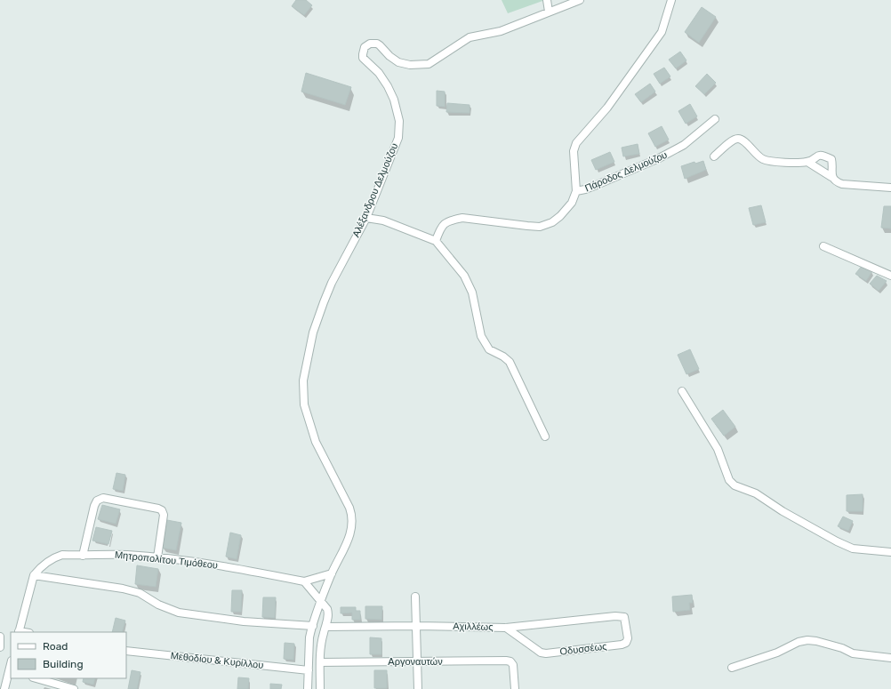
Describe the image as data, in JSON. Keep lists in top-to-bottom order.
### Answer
{
  "streets": {
    "street": [
      "Πάροδος Δελμούζου",
      "Αλέξανδρου Δελμούζου",
      "Μητροπολίτου Τιμόθεου",
      "Αχιλλέως",
      "Οδυσσέως",
      "Μεθοδίου & Κυρίλλου",
      "Αργοναυτών"
    ]
  },
  "crossings": [
    ["Αλέξανδρου Δελμούζου", "Μεθοδίου & Κυρίλλου"],
    ["Αχιλλέως", "Οδυσσέως"]
  ],
  "legend": ["Road", "Building"]
}
